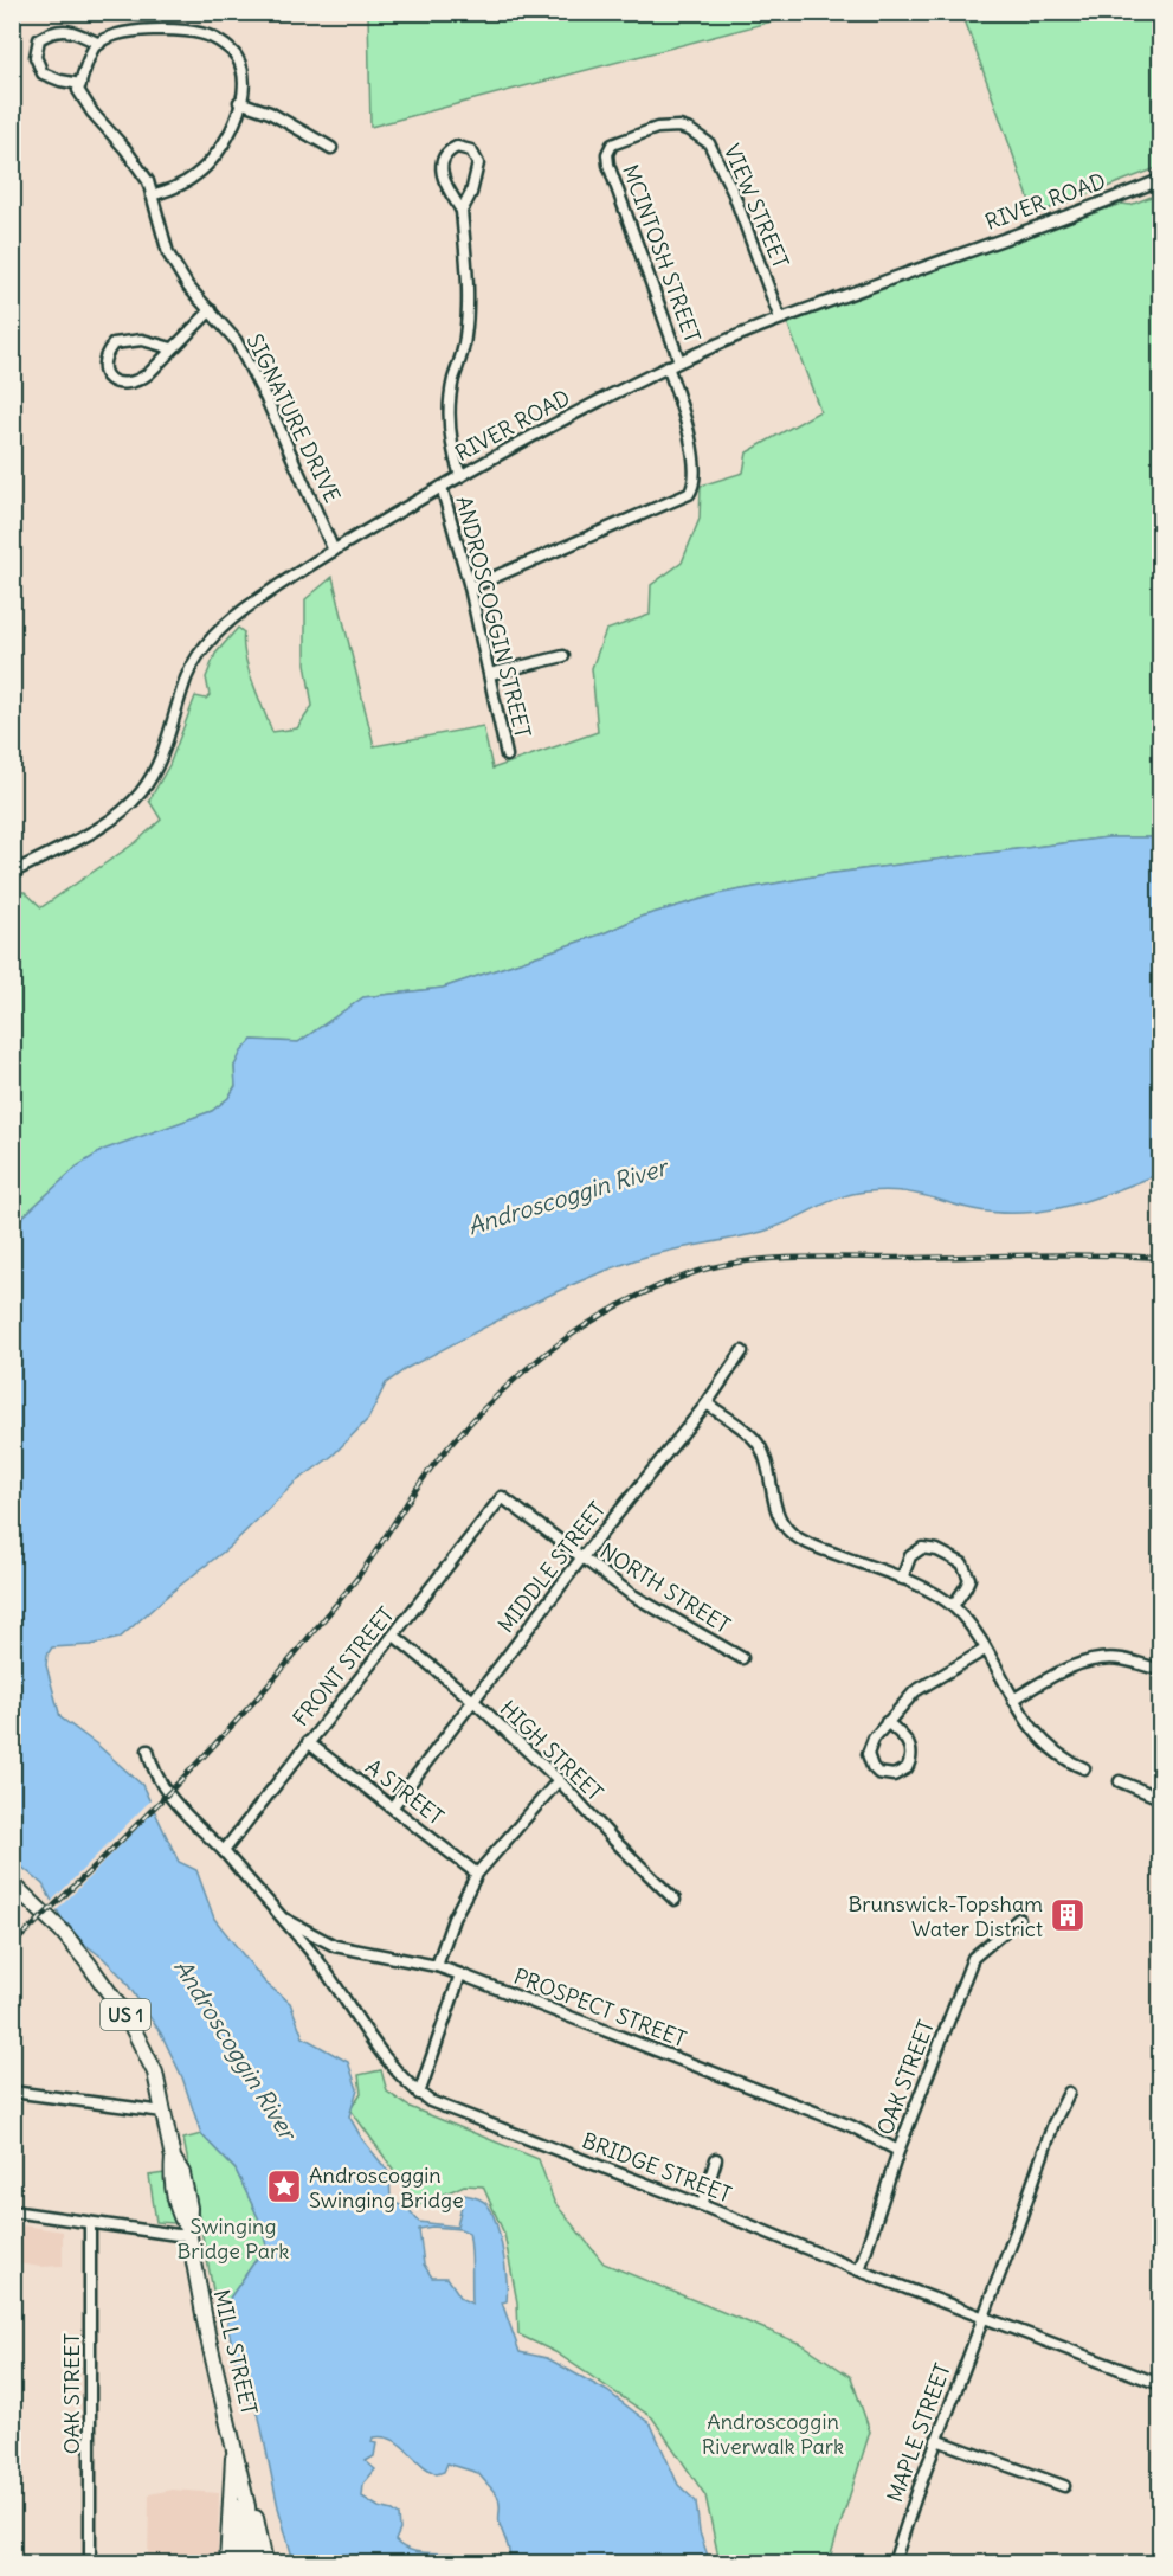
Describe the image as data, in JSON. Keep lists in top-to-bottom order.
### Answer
{
  "streets": {
    "highway": ["US 1", "MILL STREET"],
    "street": [
      "RIVER ROAD",
      "VIEW STREET",
      "MCINTOSH STREET",
      "SIGNATURE DRIVE",
      "ANDROSCOGGIN STREET",
      "MIDDLE STREET",
      "NORTH STREET",
      "FRONT STREET",
      "HIGH STREET",
      "A STREET",
      "PROSPECT STREET",
      "OAK STREET",
      "BRIDGE STREET",
      "MAPLE STREET"
    ]
  },
  "crossings": [
    ["RIVER ROAD", "VIEW STREET"],
    ["RIVER ROAD", "MCINTOSH STREET"],
    ["RIVER ROAD", "SIGNATURE DRIVE"],
    ["RIVER ROAD", "ANDROSCOGGIN STREET"],
    ["VIEW STREET", "MCINTOSH STREET"],
    ["MIDDLE STREET", "NORTH STREET"],
    ["MIDDLE STREET", "HIGH STREET"],
    ["MIDDLE STREET", "A STREET"],
    ["NORTH STREET", "FRONT STREET"],
    ["FRONT STREET", "HIGH STREET"],
    ["FRONT STREET", "A STREET"],
    ["FRONT STREET", "BRIDGE STREET"],
    ["PROSPECT STREET", "OAK STREET"],
    ["PROSPECT STREET", "BRIDGE STREET"],
    ["US 1", "MILL STREET"],
    ["OAK STREET", "BRIDGE STREET"],
    ["BRIDGE STREET", "MAPLE STREET"]
  ],
  "water": ["Androscoggin River"],
  "parks": ["Swinging Bridge Park", "Androscoggin Riverwalk Park"],
  "places": {
    "building": ["Brunswick-Topsham Water District"],
    "place": ["Androscoggin Swinging Bridge"]
  }
}
